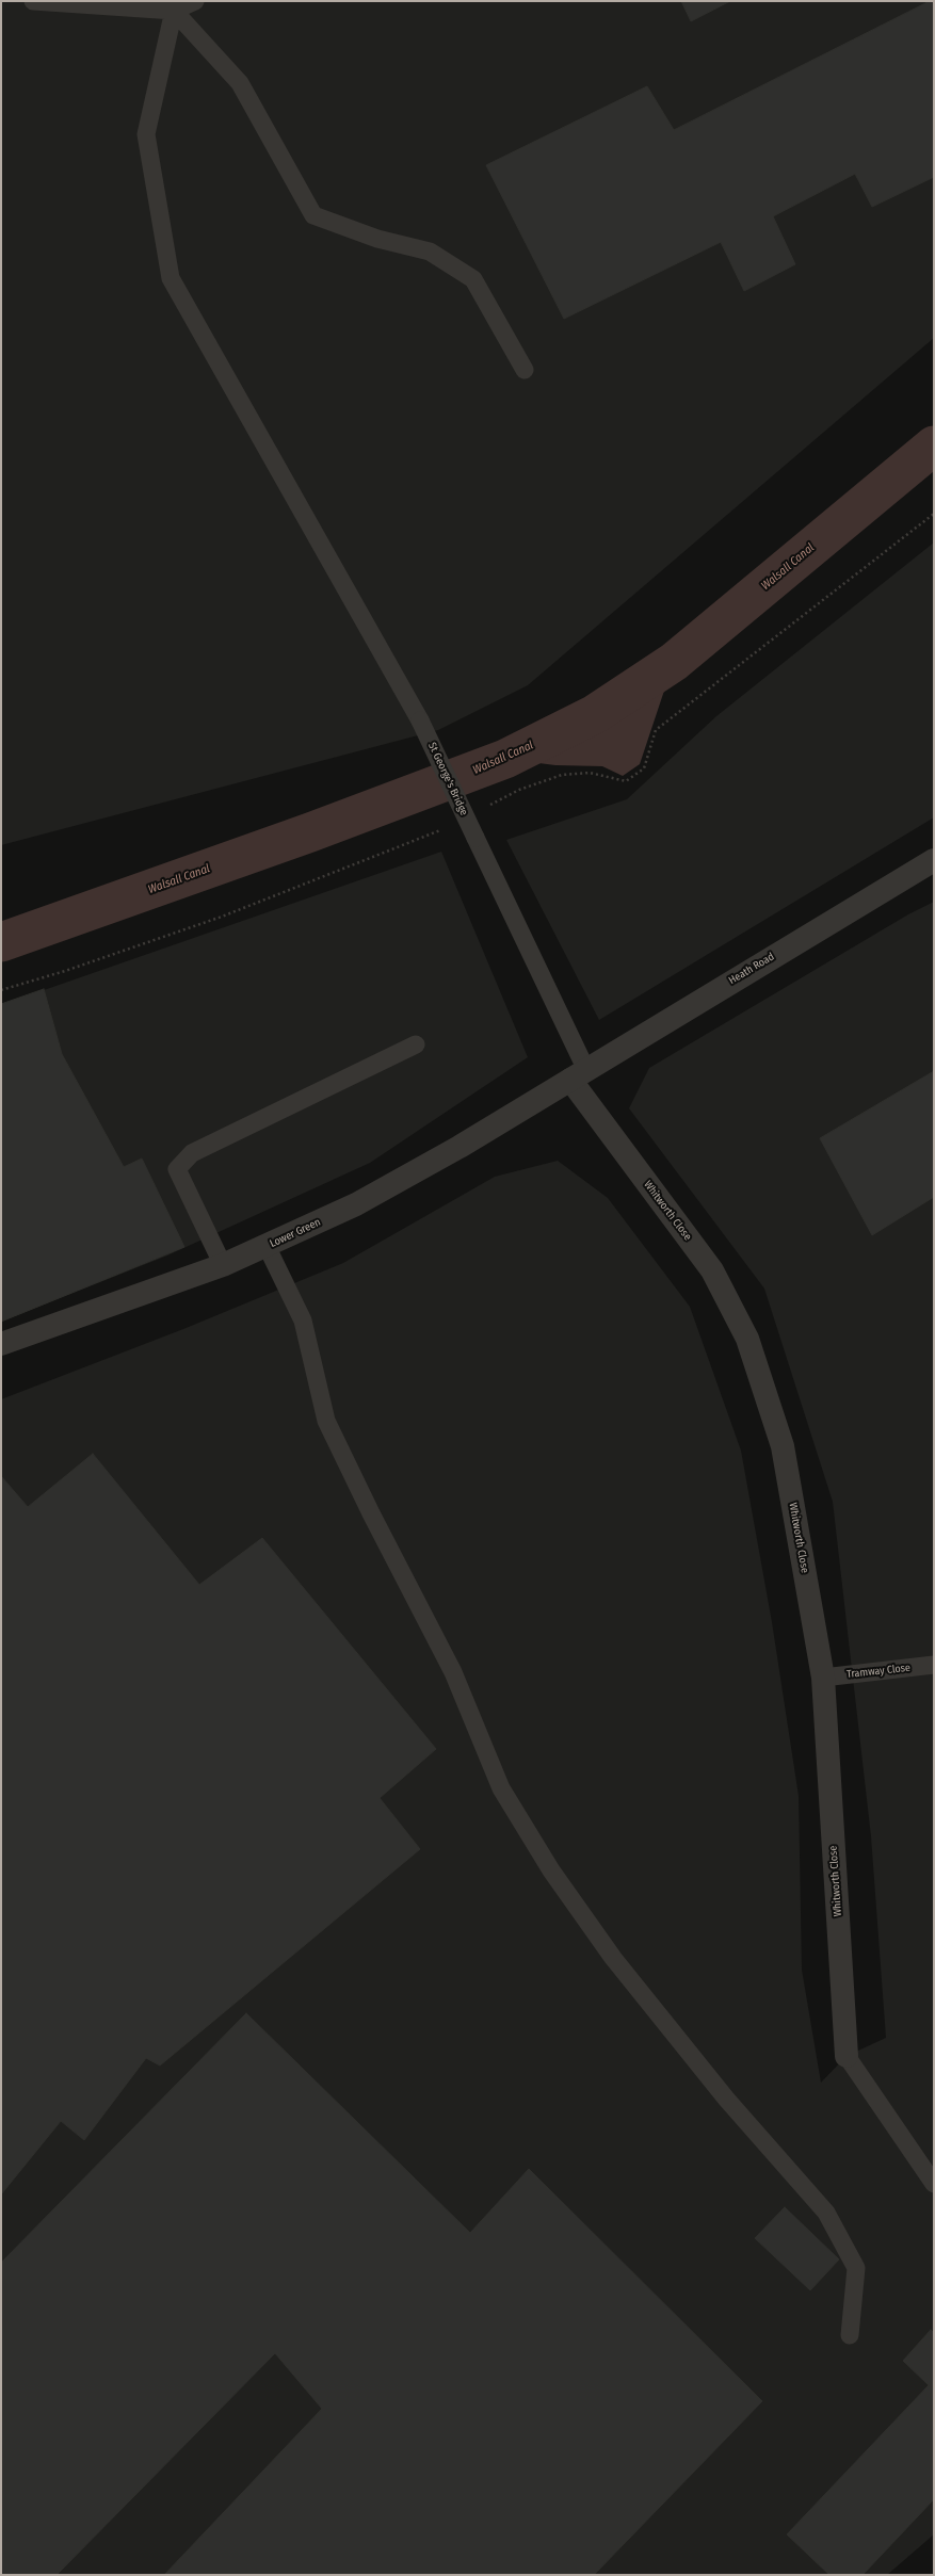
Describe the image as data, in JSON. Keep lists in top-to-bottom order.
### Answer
{
  "streets": {
    "street": ["Heath Road", "Whitworth Close", "Lower Green"],
    "lane": ["St George's Bridge", "Tramway Close"]
  },
  "crossings": [
    ["St George's Bridge", "Heath Road"],
    ["St George's Bridge", "Whitworth Close"],
    ["St George's Bridge", "Lower Green"],
    ["Heath Road", "Whitworth Close"],
    ["Heath Road", "Lower Green"],
    ["Whitworth Close", "Lower Green"],
    ["Whitworth Close", "Tramway Close"]
  ],
  "water": ["Walsall Canal"]
}
